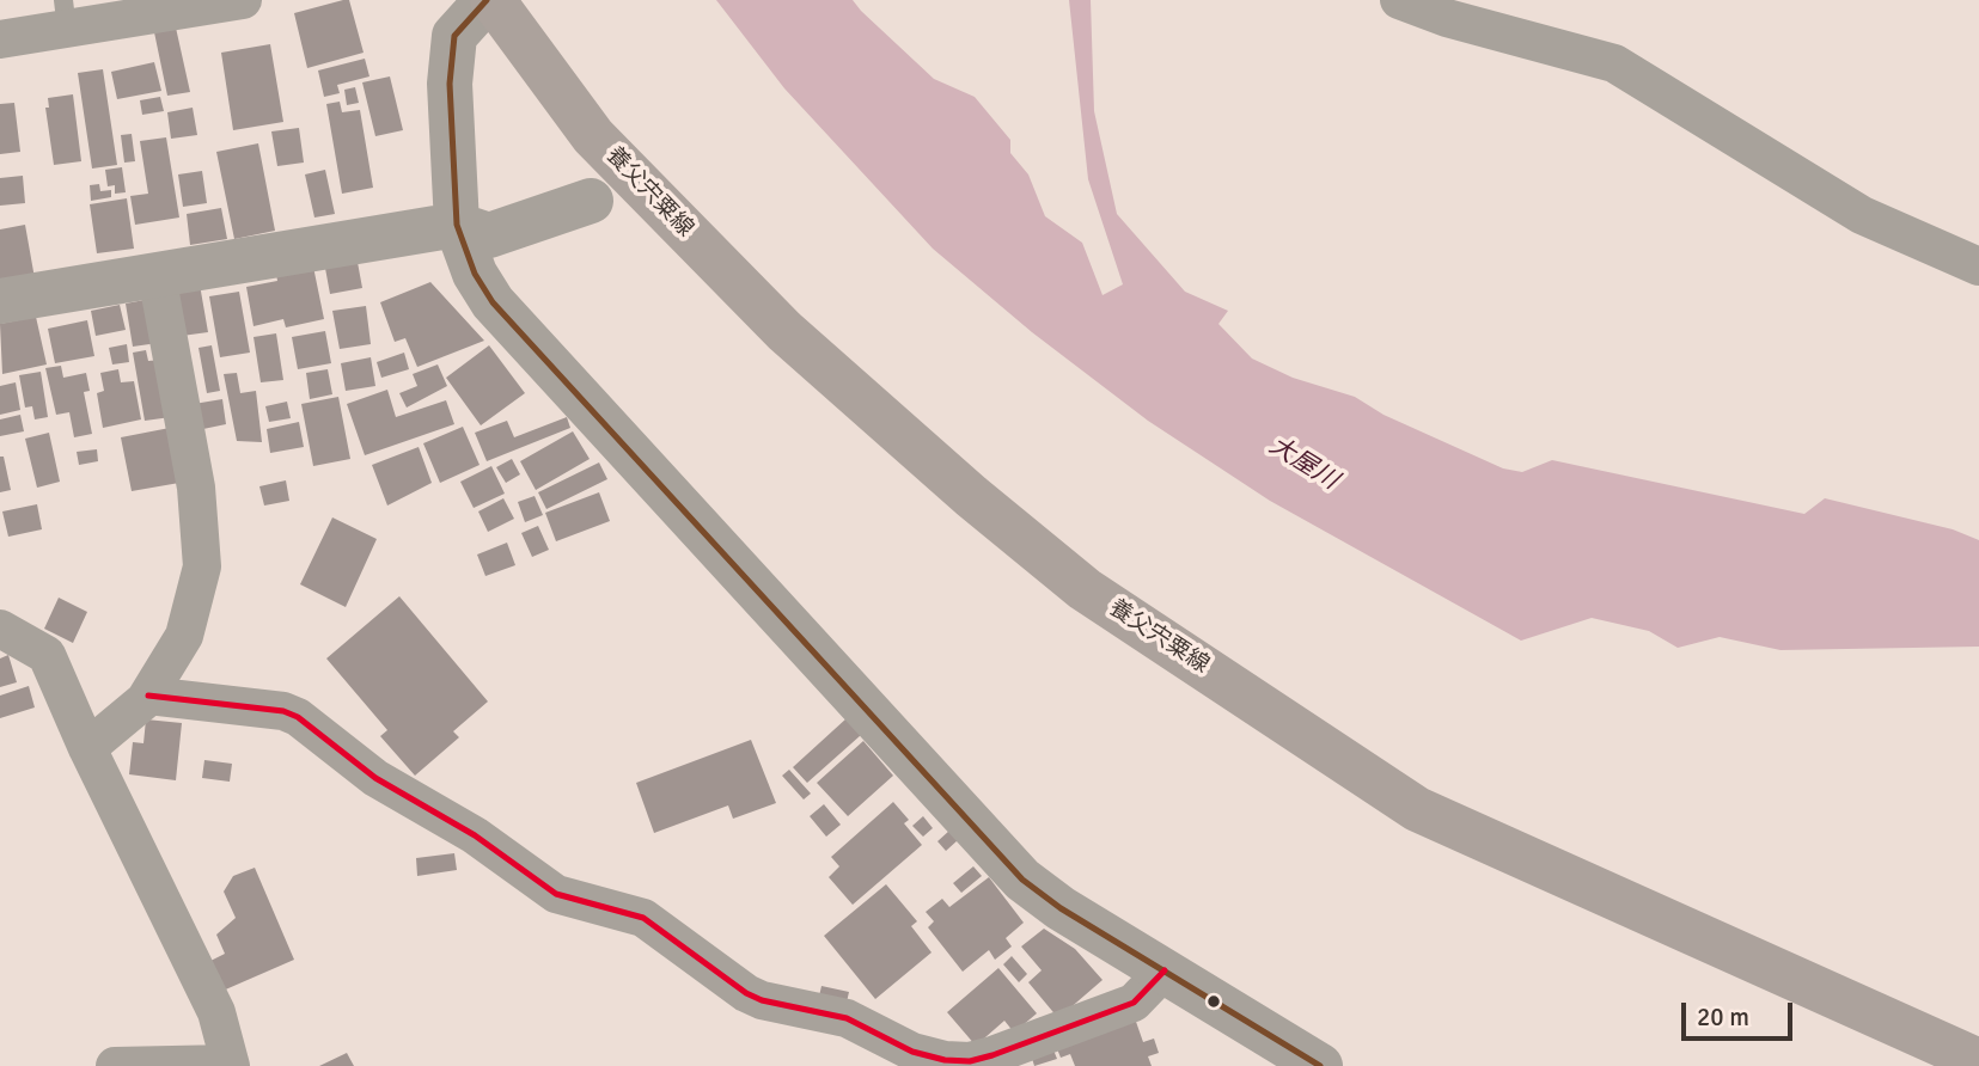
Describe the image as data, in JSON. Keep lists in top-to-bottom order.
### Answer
{
  "streets": {
    "main road": ["養父宍粟線"]
  },
  "water": ["大屋川"],
  "scale_bar": "20 m"
}
